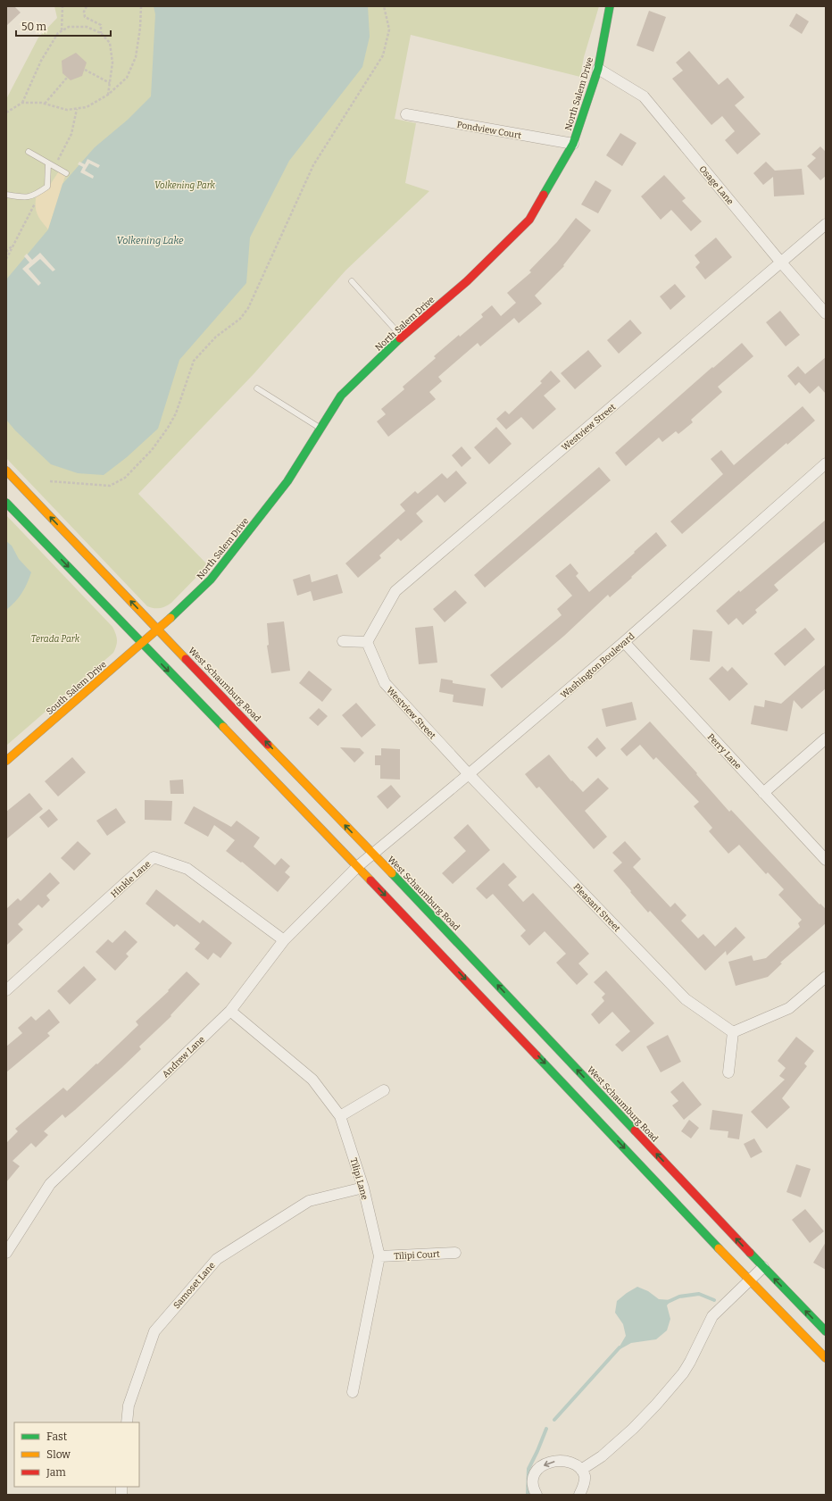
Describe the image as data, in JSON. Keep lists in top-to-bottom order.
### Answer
{
  "streets": {
    "main road": ["North Salem Drive", "West Schaumburg Road", "South Salem Drive"],
    "street": [
      "Pondview Court",
      "Osage Lane",
      "Westview Street",
      "Washington Boulevard",
      "Perry Lane",
      "Hinkle Lane",
      "Pleasant Street",
      "Andrew Lane",
      "Tilipi Lane",
      "Tilipi Court",
      "Samoset Lane"
    ]
  },
  "crossings": [
    ["North Salem Drive", "Pondview Court"],
    ["North Salem Drive", "Osage Lane"],
    ["North Salem Drive", "West Schaumburg Road"],
    ["North Salem Drive", "South Salem Drive"],
    ["Osage Lane", "Westview Street"],
    ["Westview Street", "Washington Boulevard"],
    ["Westview Street", "Pleasant Street"],
    ["Washington Boulevard", "West Schaumburg Road"],
    ["Washington Boulevard", "Perry Lane"],
    ["Washington Boulevard", "Pleasant Street"],
    ["Washington Boulevard", "Andrew Lane"],
    ["West Schaumburg Road", "South Salem Drive"],
    ["Hinkle Lane", "Andrew Lane"],
    ["Andrew Lane", "Tilipi Lane"],
    ["Tilipi Lane", "Tilipi Court"],
    ["Tilipi Lane", "Samoset Lane"]
  ],
  "water": ["Volkening Lake"],
  "parks": ["Volkening Park", "Terada Park"],
  "legend": ["Fast", "Slow", "Jam"],
  "scale_bar": "50 m"
}
